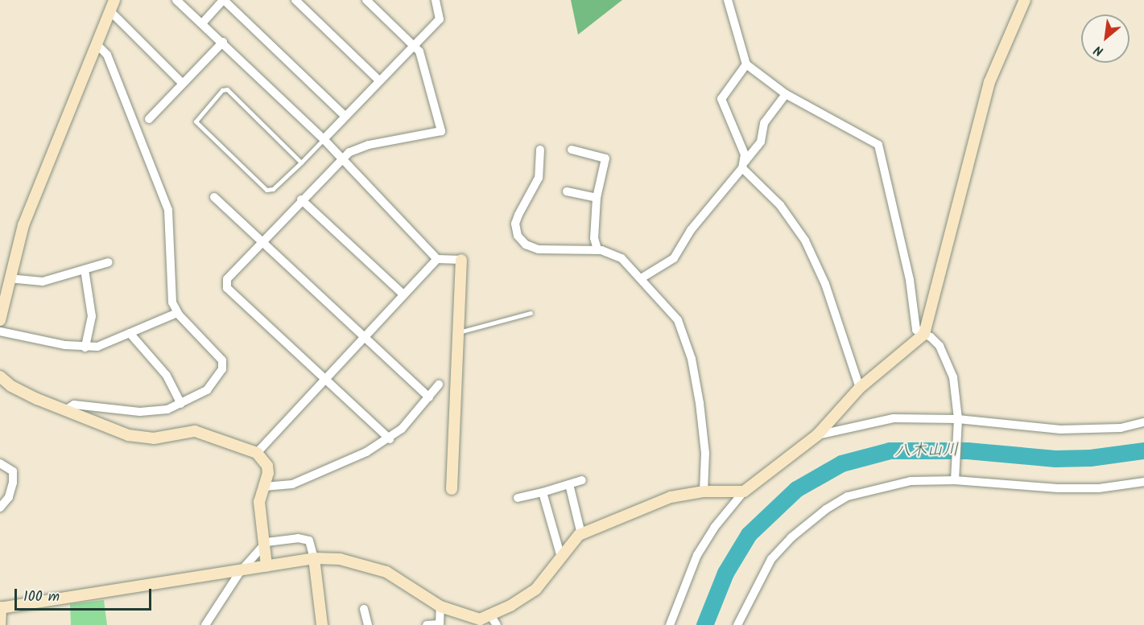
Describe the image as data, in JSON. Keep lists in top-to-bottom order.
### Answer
{
  "water": ["八木山川"],
  "scale_bar": "100 m",
  "north": "bottom left"
}
